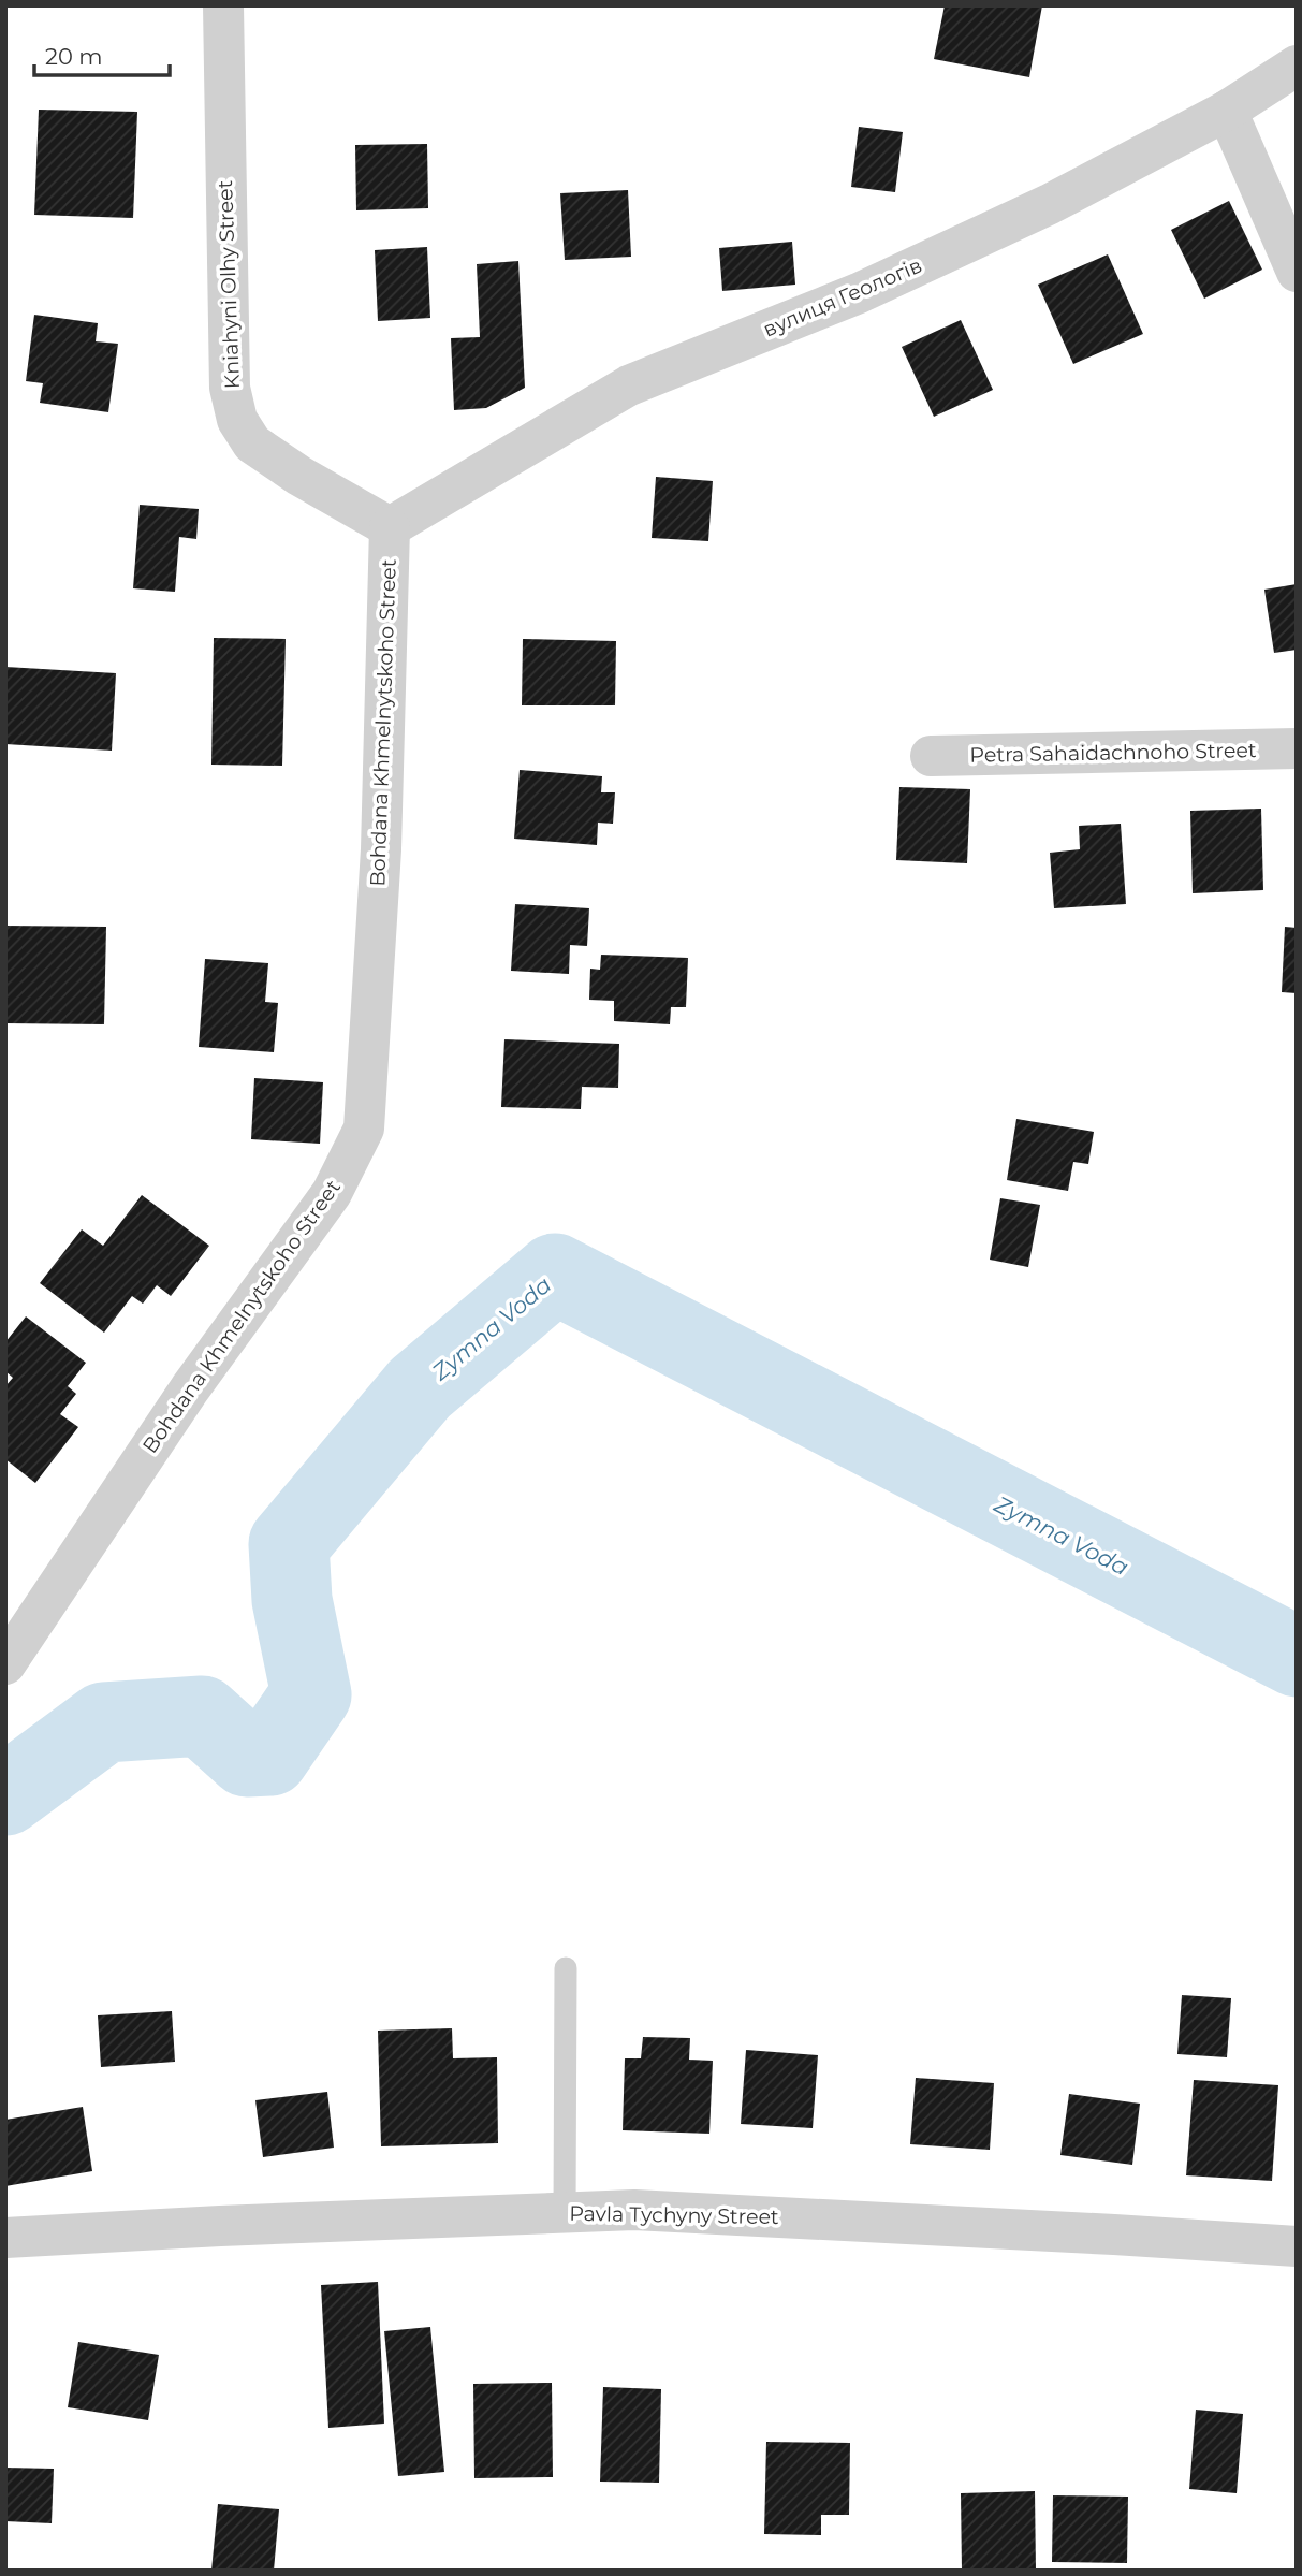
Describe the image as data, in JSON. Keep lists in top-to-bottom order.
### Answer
{
  "streets": {
    "street": [
      "Kniahyni Olhy Street",
      "вулиця Геологів",
      "Bohdana Khmelnytskoho Street",
      "Petra Sahaidachnoho Street",
      "Pavla Tychyny Street"
    ]
  },
  "crossings": [
    ["Kniahyni Olhy Street", "вулиця Геологів"],
    ["Kniahyni Olhy Street", "Bohdana Khmelnytskoho Street"],
    ["вулиця Геологів", "Bohdana Khmelnytskoho Street"]
  ],
  "water": ["Zymna Voda"],
  "scale_bar": "20 m"
}
